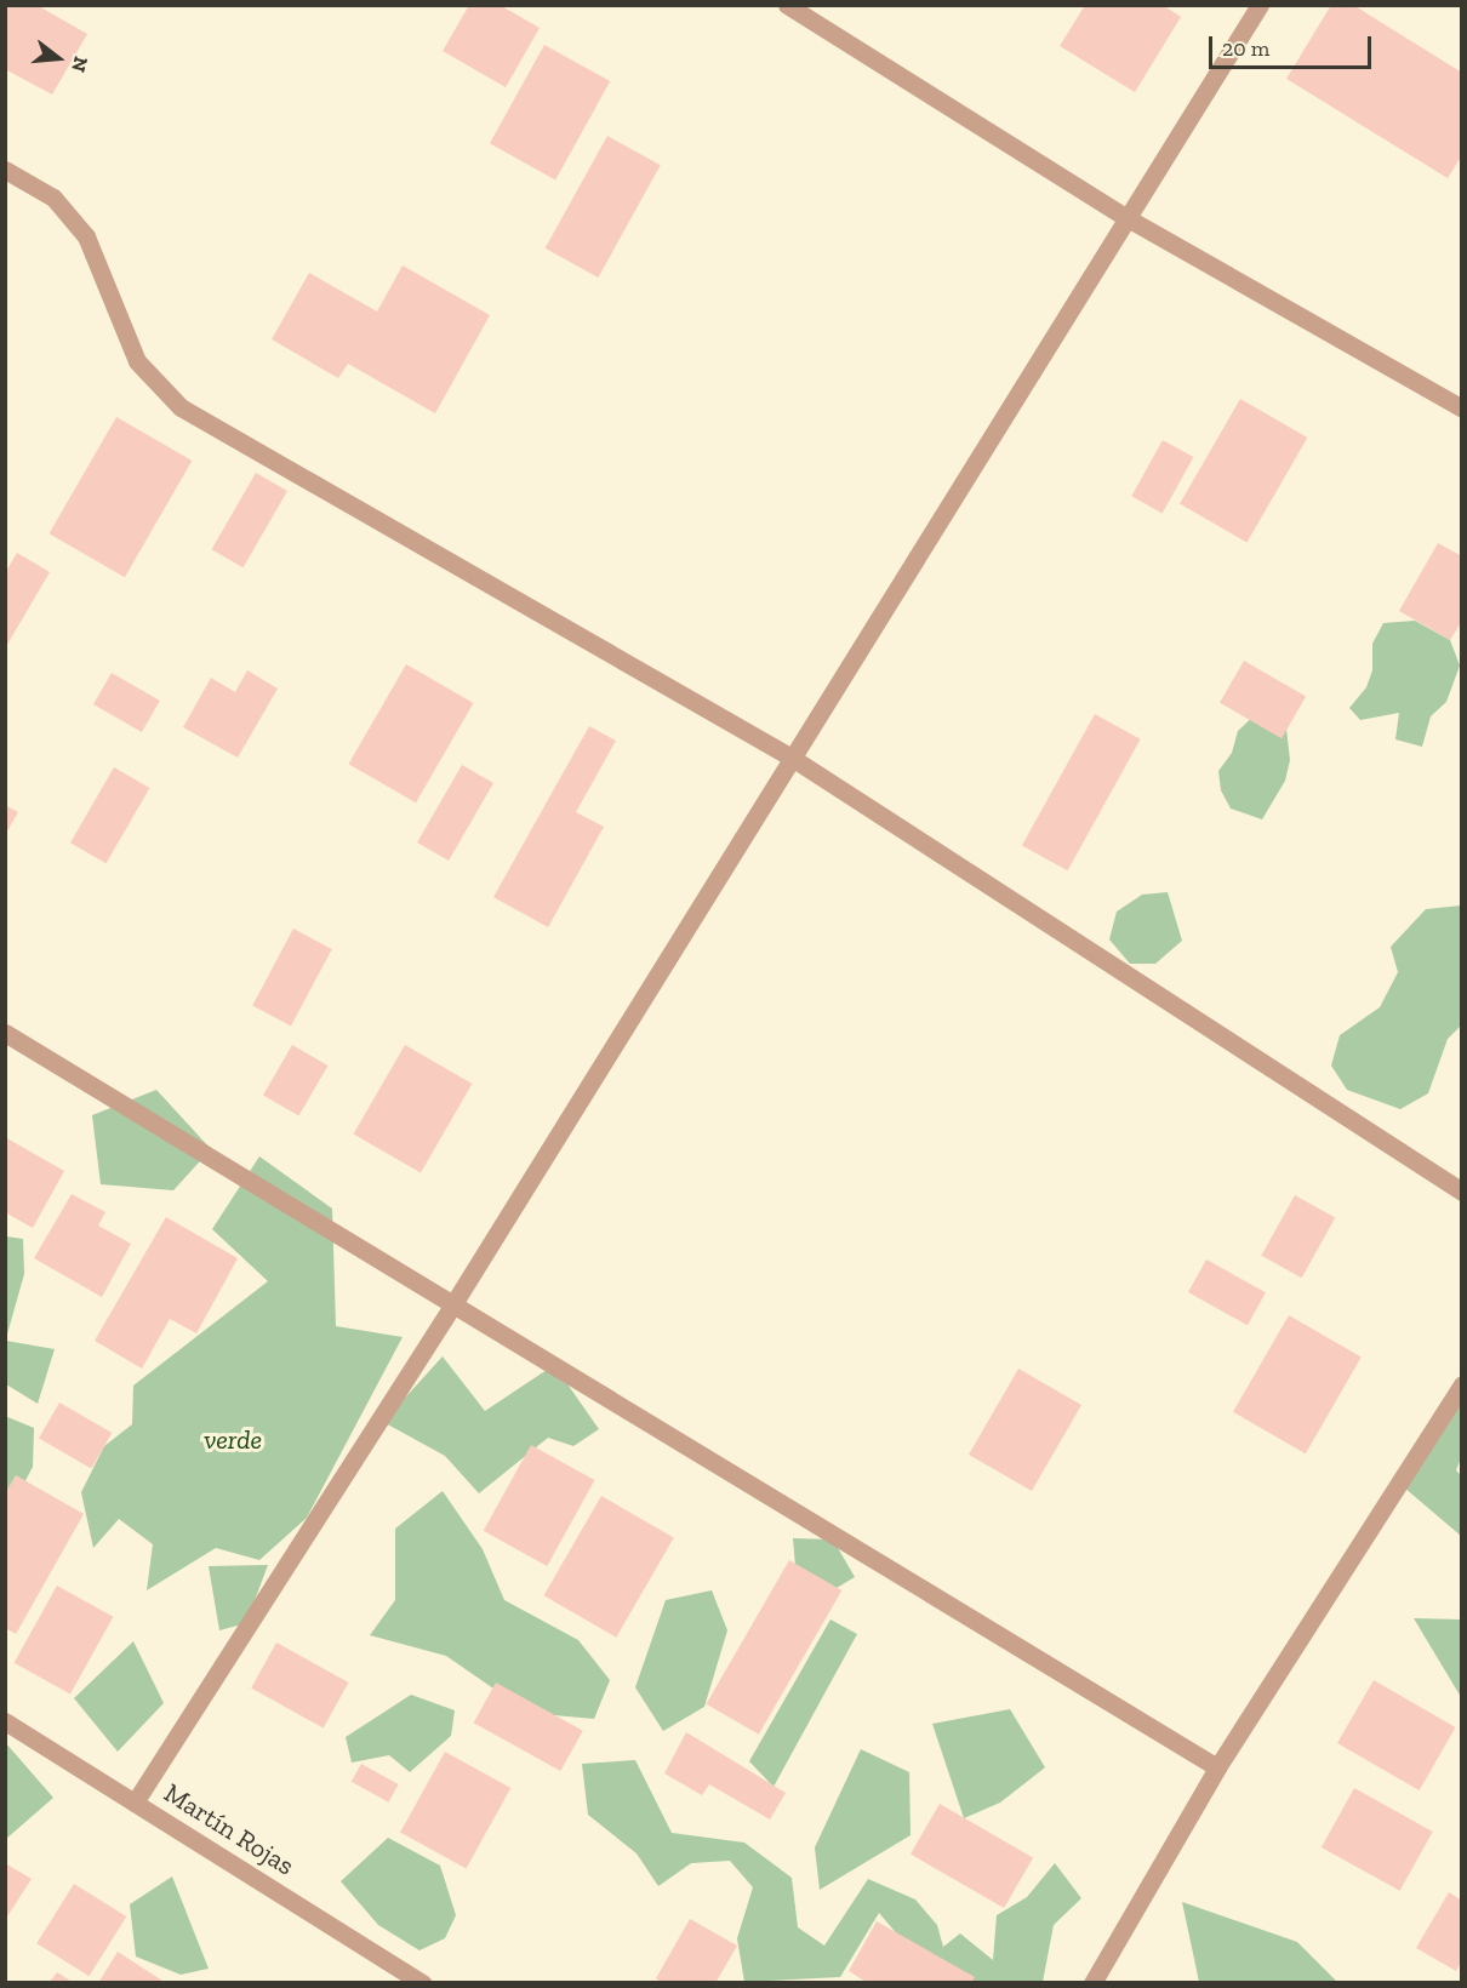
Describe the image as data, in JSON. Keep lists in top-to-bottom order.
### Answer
{
  "streets": {
    "street": ["Martín Rojas"]
  },
  "parks": ["verde"],
  "scale_bar": "20 m",
  "north": "right"
}
